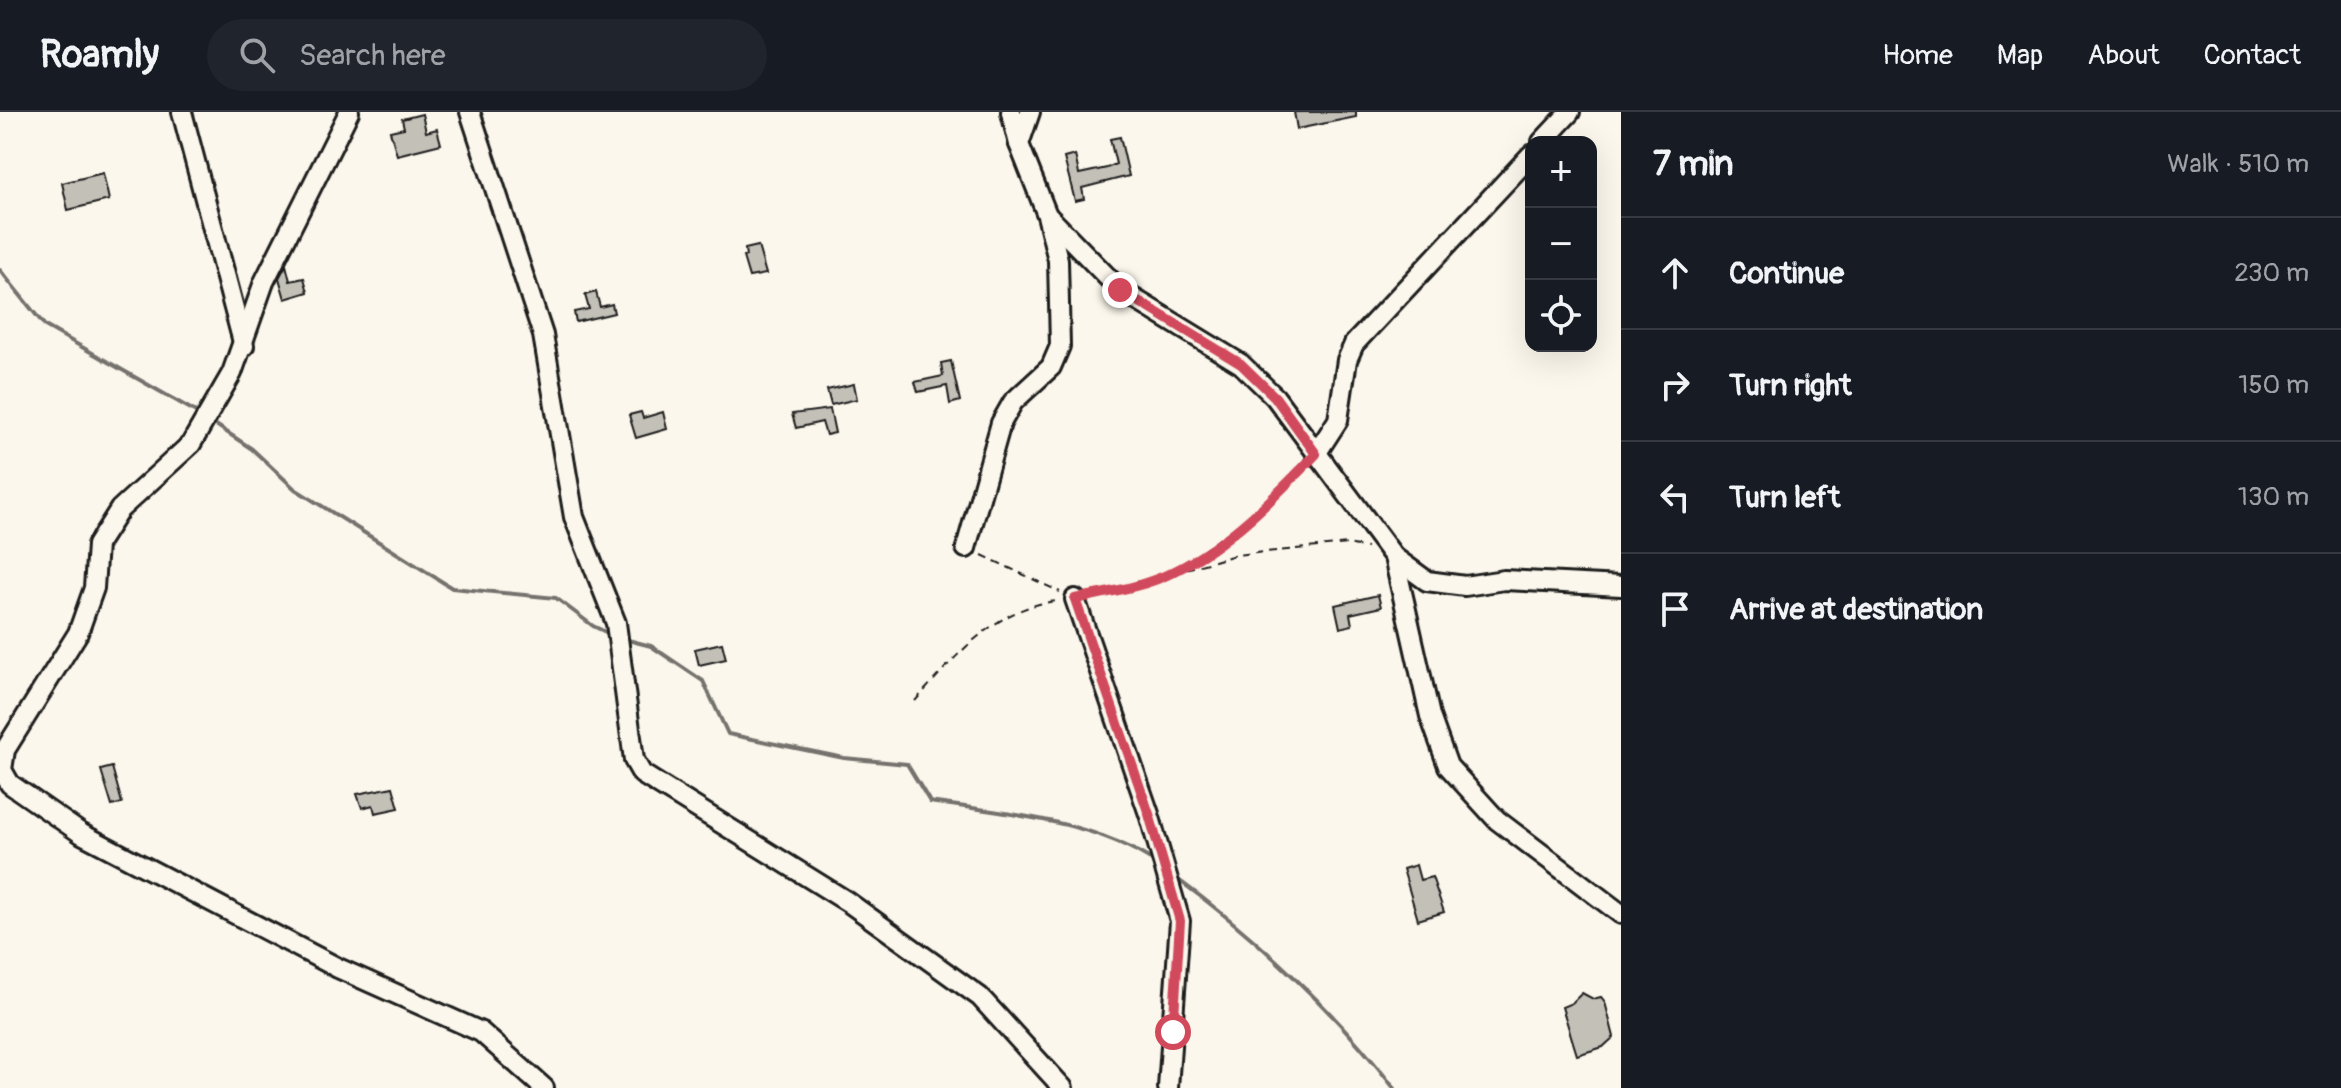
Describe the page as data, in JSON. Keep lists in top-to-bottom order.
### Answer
{
  "page": {
    "header": "Roamly",
    "search": "Search here",
    "nav": [
      "Home",
      "Map",
      "About",
      "Contact"
    ],
    "heading": ["7 min", "Walk · 510 m"],
    "map_buttons": ["+", "−"],
    "list": [
      ["Continue", "230 m"],
      ["Turn right", "150 m"],
      ["Turn left", "130 m"],
      "Arrive at destination"
    ]
  }
}
